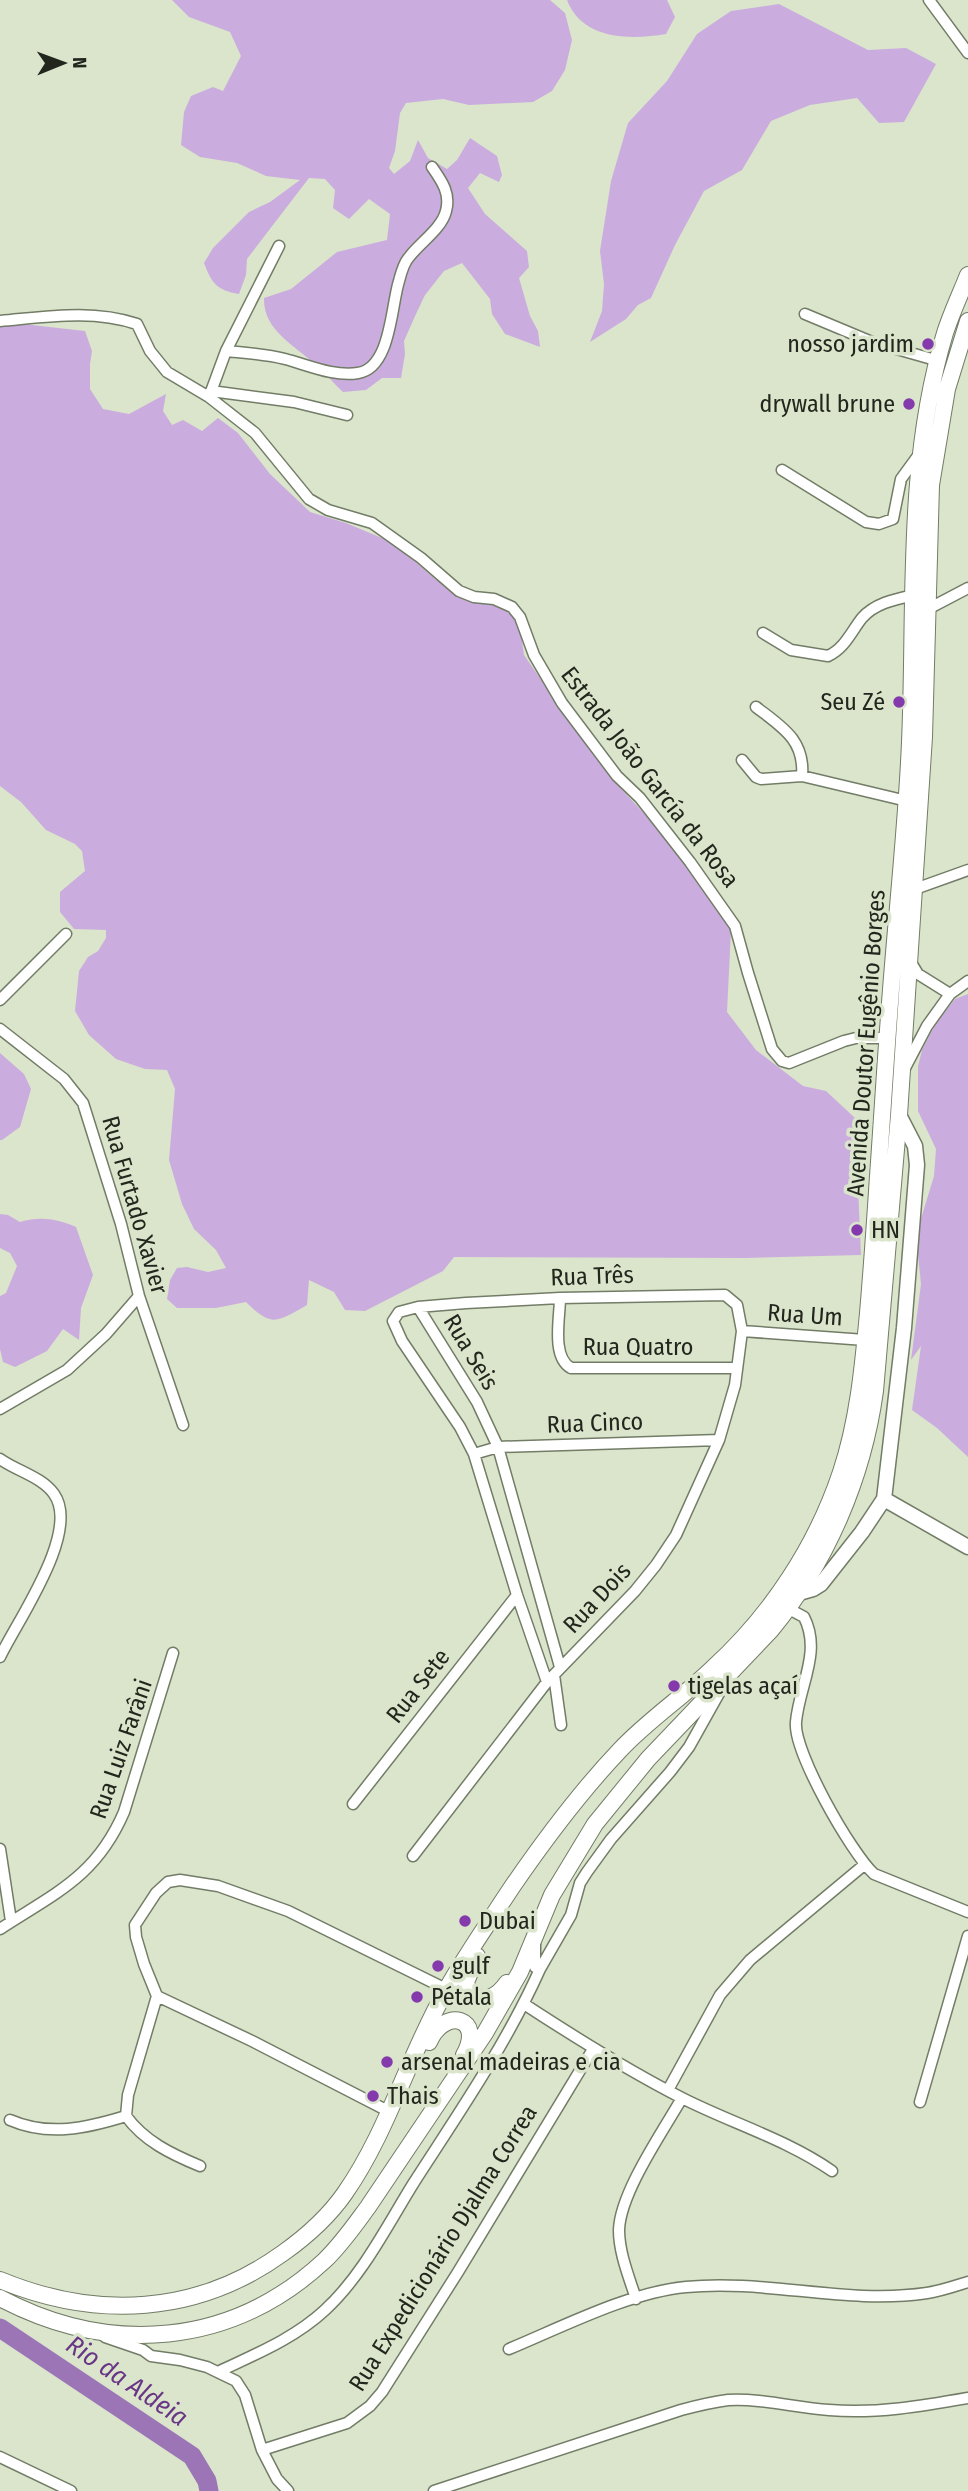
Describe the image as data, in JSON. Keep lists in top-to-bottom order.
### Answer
{
  "streets": {
    "highway": ["Avenida Doutor Eugênio Borges"],
    "street": [
      "Estrada João García da Rosa",
      "Rua Furtado Xavier",
      "Rua Três",
      "Rua Um",
      "Rua Quatro",
      "Rua Seis",
      "Rua Cinco",
      "Rua Dois",
      "Rua Sete",
      "Rua Luiz Farâni",
      "Rua Expedicionário Djalma Correa"
    ]
  },
  "crossings": [
    ["Estrada João García da Rosa", "Avenida Doutor Eugênio Borges"],
    ["Avenida Doutor Eugênio Borges", "Rua Um"],
    ["Rua Três", "Rua Um"],
    ["Rua Três", "Rua Quatro"],
    ["Rua Três", "Rua Seis"],
    ["Rua Três", "Rua Dois"],
    ["Rua Um", "Rua Dois"],
    ["Rua Quatro", "Rua Dois"],
    ["Rua Seis", "Rua Cinco"],
    ["Rua Seis", "Rua Dois"],
    ["Rua Seis", "Rua Sete"],
    ["Rua Cinco", "Rua Dois"]
  ],
  "water": ["Rio da Aldeia"],
  "places": [
    "nosso jardim",
    "drywall brune",
    "Seu Zé",
    "HN",
    "tigelas açaí",
    "Dubai",
    "gulf",
    "Pétala",
    "arsenal madeiras e cia",
    "Thais"
  ],
  "north": "right"
}
